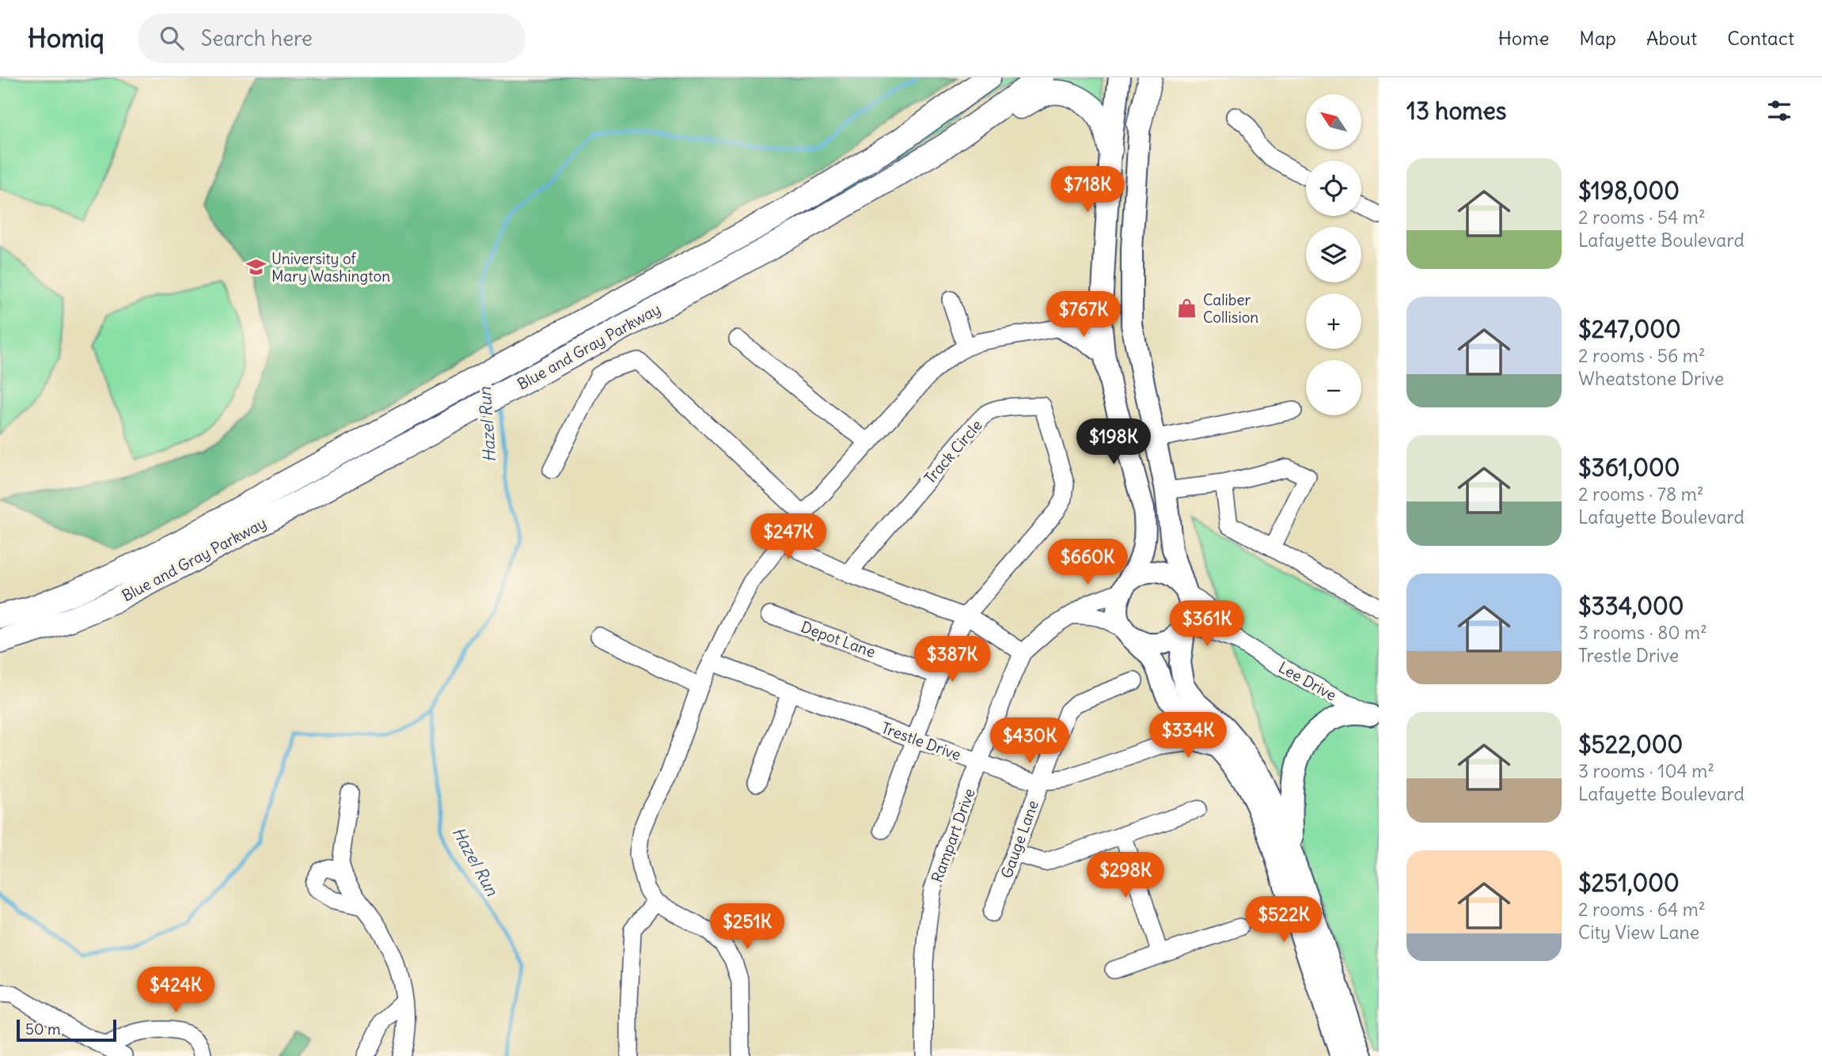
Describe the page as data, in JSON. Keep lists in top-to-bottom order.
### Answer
{
  "streets": {
    "highway": ["Blue and Gray Parkway"],
    "street": [
      "Track Circle",
      "Depot Lane",
      "Lee Drive",
      "Trestle Drive",
      "Rampart Drive",
      "Gauge Lane"
    ]
  },
  "crossings": [
    ["Trestle Drive", "Rampart Drive"],
    ["Trestle Drive", "Gauge Lane"],
    ["Rampart Drive", "Gauge Lane"]
  ],
  "water": ["Hazel Run"],
  "places": {
    "school or university": ["University of Mary Washington"],
    "shop": ["Caliber Collision"]
  },
  "scale_bar": "50 m",
  "north": "top left",
  "page": {
    "header": "Homiq",
    "search": "Search here",
    "nav": [
      "Home",
      "Map",
      "About",
      "Contact"
    ],
    "heading": "13 homes",
    "map_buttons": ["+", "−"],
    "list": [
      {
        "name": "$198,000",
        "note": "2 rooms · 54 m² · Lafayette Boulevard"
      },
      {
        "name": "$247,000",
        "note": "2 rooms · 56 m² · Wheatstone Drive"
      },
      {
        "name": "$361,000",
        "note": "2 rooms · 78 m² · Lafayette Boulevard"
      },
      {
        "name": "$334,000",
        "note": "3 rooms · 80 m² · Trestle Drive"
      },
      {
        "name": "$522,000",
        "note": "3 rooms · 104 m² · Lafayette Boulevard"
      },
      {
        "name": "$251,000",
        "note": "2 rooms · 64 m² · City View Lane"
      }
    ],
    "price": [
      "$718K",
      "$767K",
      "$198K",
      "$247K",
      "$660K",
      "$361K",
      "$387K",
      "$334K",
      "$430K",
      "$298K",
      "$522K",
      "$251K",
      "$424K"
    ],
    "scale": "50 m"
  }
}
